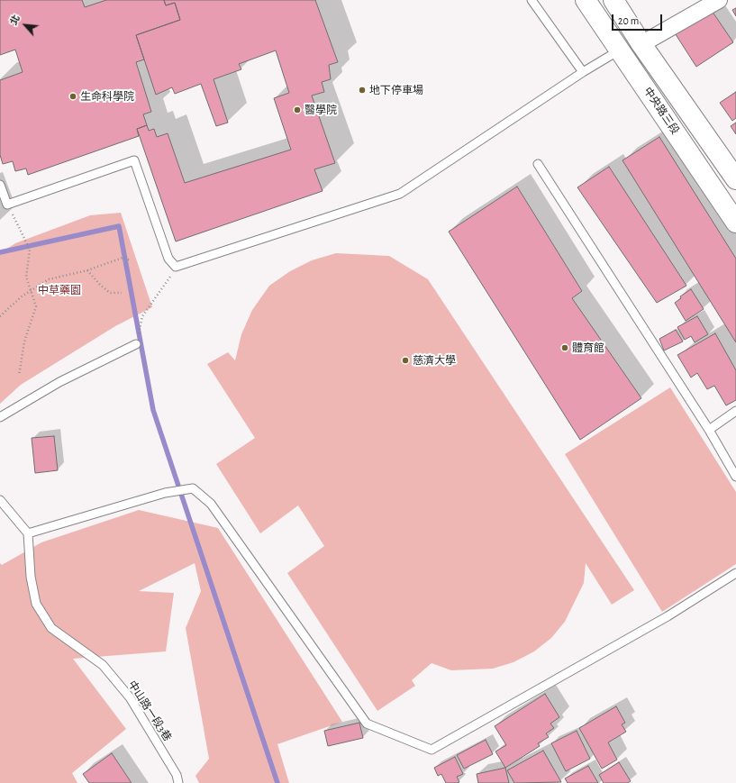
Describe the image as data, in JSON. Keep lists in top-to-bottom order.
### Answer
{
  "streets": {
    "street": ["中央路三段"],
    "lane": ["中山路一段3巷"]
  },
  "parks": ["中草藥園"],
  "places": [
    "地下停車場",
    "生命科學院",
    "醫學院",
    "體育館",
    "慈濟大學"
  ],
  "scale_bar": "20 m",
  "north": "top left"
}
